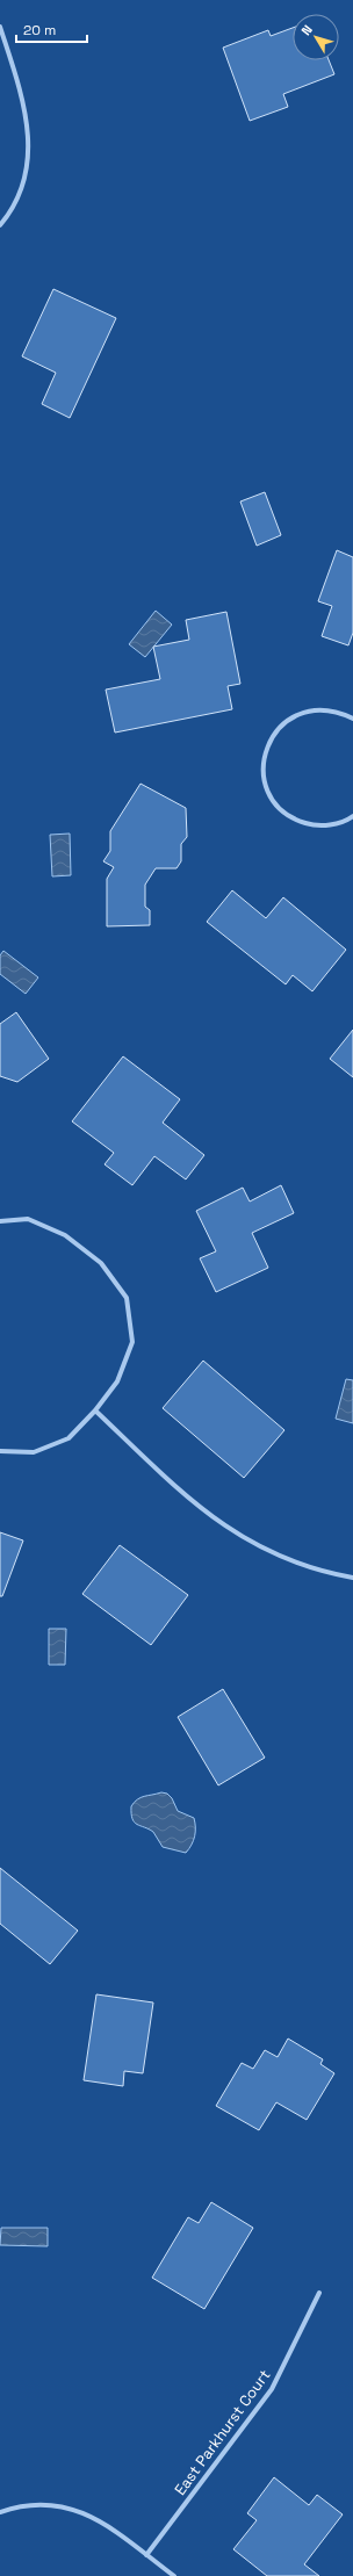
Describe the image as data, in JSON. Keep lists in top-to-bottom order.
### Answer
{
  "streets": {
    "street": ["East Parkhurst Court"]
  },
  "scale_bar": "20 m",
  "north": "top left"
}
